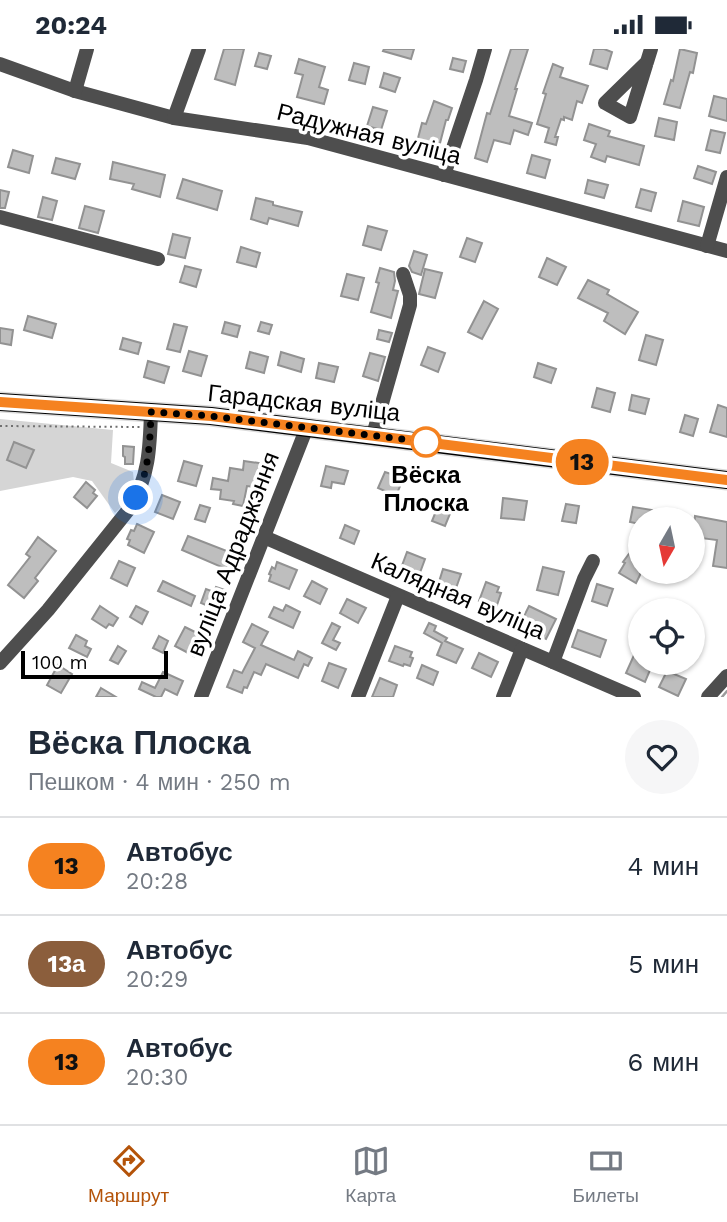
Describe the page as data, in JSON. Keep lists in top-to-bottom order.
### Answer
{
  "streets": {
    "main road": ["Гарадская вуліца"],
    "street": ["Радужная вуліца", "вуліца Адраджэння", "Калядная вуліца"]
  },
  "crossings": [
    ["Гарадская вуліца", "вуліца Адраджэння"],
    ["вуліца Адраджэння", "Калядная вуліца"]
  ],
  "places": ["Вёска Плоска"],
  "lines": ["bus line 13"],
  "scale_bar": "100 m",
  "north": "bottom",
  "page": {
    "status": "20:24",
    "on_map": "13",
    "scale": "100 m",
    "heading": ["Вёска Плоска", "Пешком · 4 мин · 250 m"],
    "list": [
      {
        "mark": "13",
        "name": "Автобус",
        "note": "20:28",
        "value": "4 мин"
      },
      {
        "mark": "13а",
        "name": "Автобус",
        "note": "20:29",
        "value": "5 мин"
      },
      {
        "mark": "13",
        "name": "Автобус",
        "note": "20:30",
        "value": "6 мин"
      }
    ],
    "tabs": ["Маршрут", "Карта", "Билеты"]
  }
}
